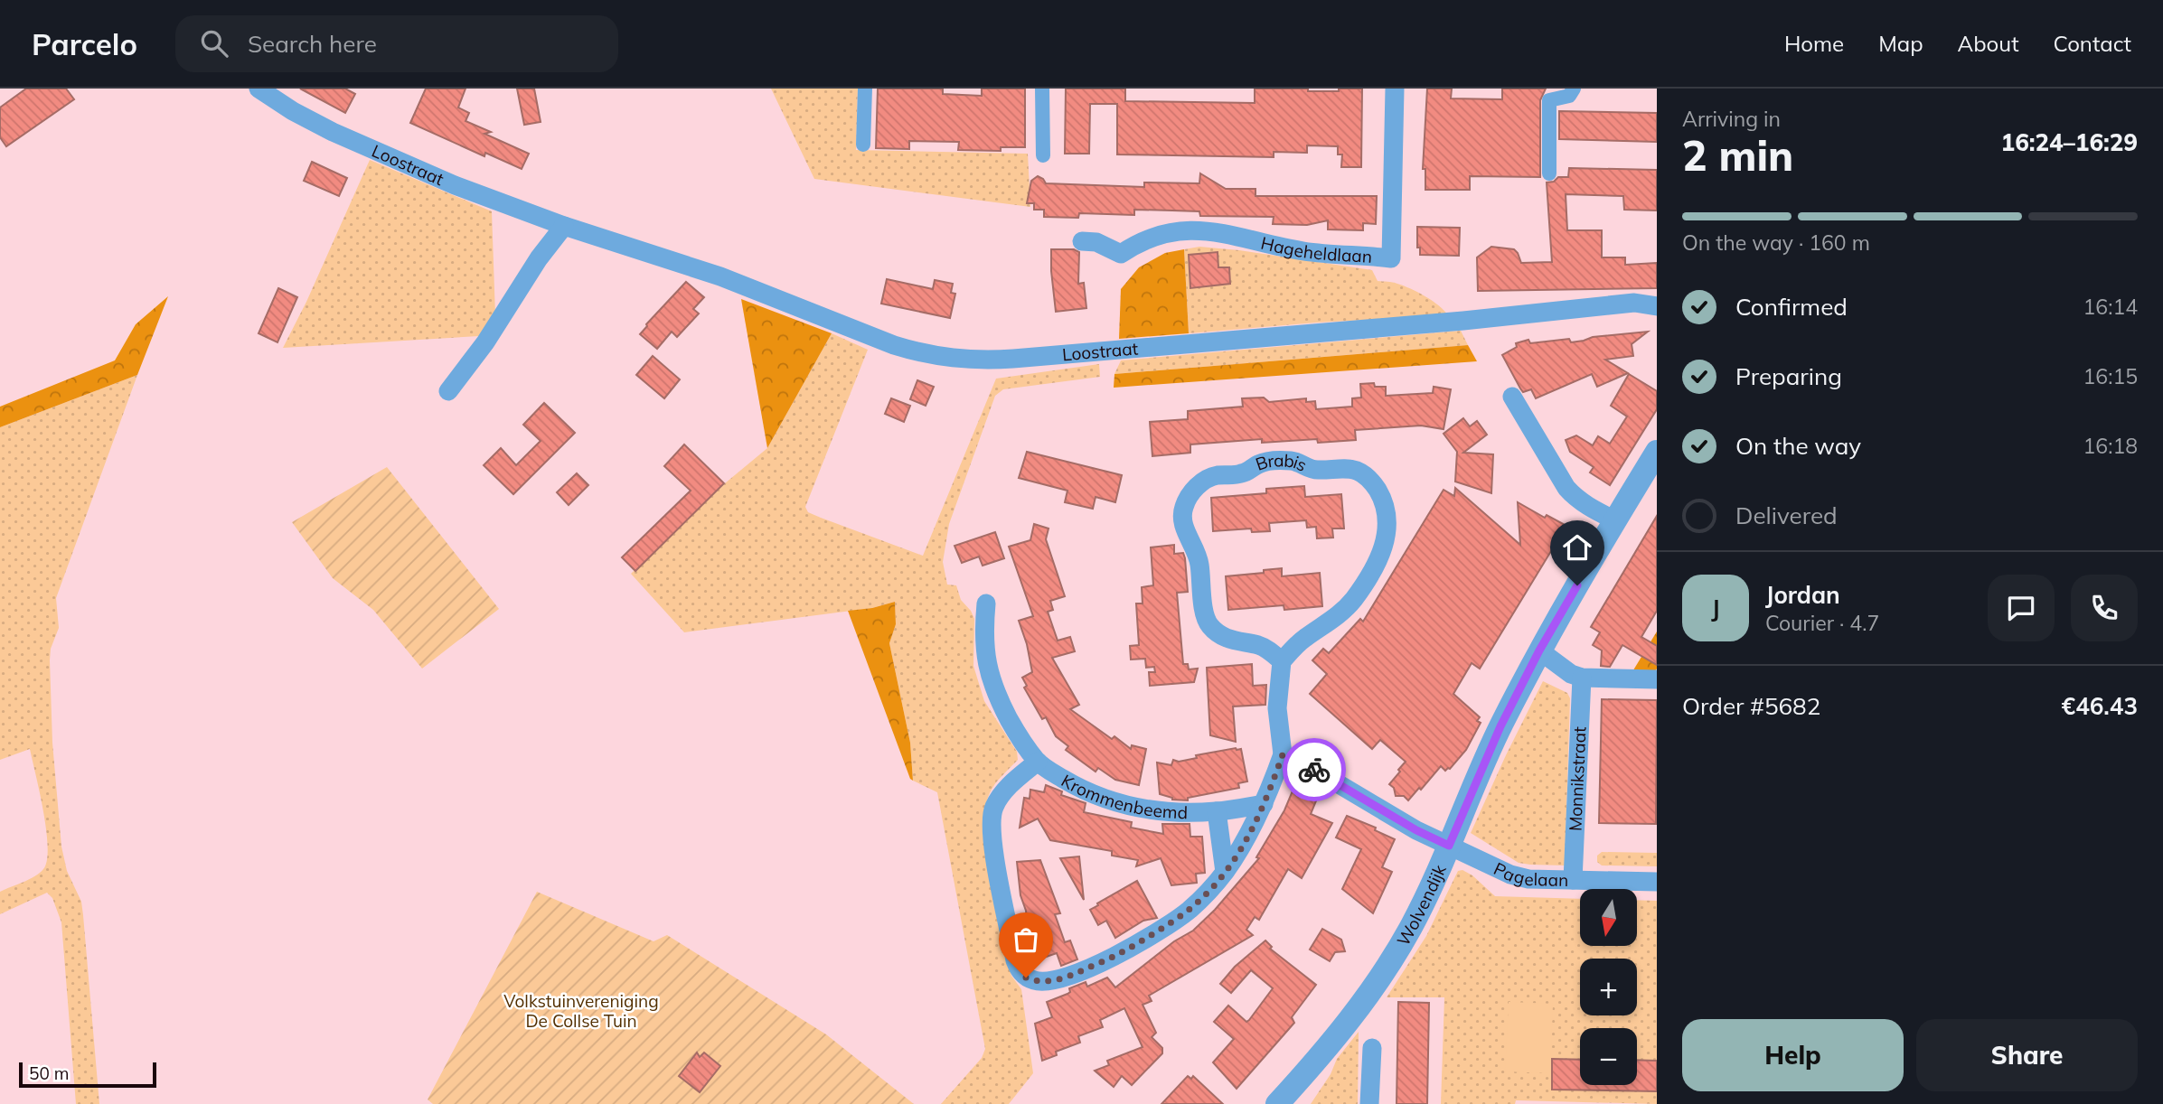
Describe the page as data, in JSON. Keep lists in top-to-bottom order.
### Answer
{
  "streets": {
    "street": [
      "Loostraat",
      "Hageheldlaan",
      "Brabis",
      "Monnikstraat",
      "Krommenbeemd",
      "Pagelaan",
      "Wolvendijk"
    ]
  },
  "crossings": [
    ["Monnikstraat", "Pagelaan"],
    ["Pagelaan", "Wolvendijk"]
  ],
  "parks": ["Volkstuinvereniging De Collse Tuin"],
  "scale_bar": "50 m",
  "north": "bottom",
  "page": {
    "header": "Parcelo",
    "search": "Search here",
    "nav": [
      "Home",
      "Map",
      "About",
      "Contact"
    ],
    "heading": ["2 min", "Arriving in", "16:24–16:29"],
    "panel": [
      "Jordan",
      "Courier · 4.7",
      "Order #5682",
      "€46.43"
    ],
    "bar": "On the way · 160 m",
    "list": [
      ["Confirmed", "16:14"],
      ["Preparing", "16:15"],
      ["On the way", "16:18"],
      "Delivered"
    ],
    "round": "J",
    "map_buttons": ["+", "−"],
    "buttons": ["Help", "Share"],
    "scale": "50 m"
  }
}
